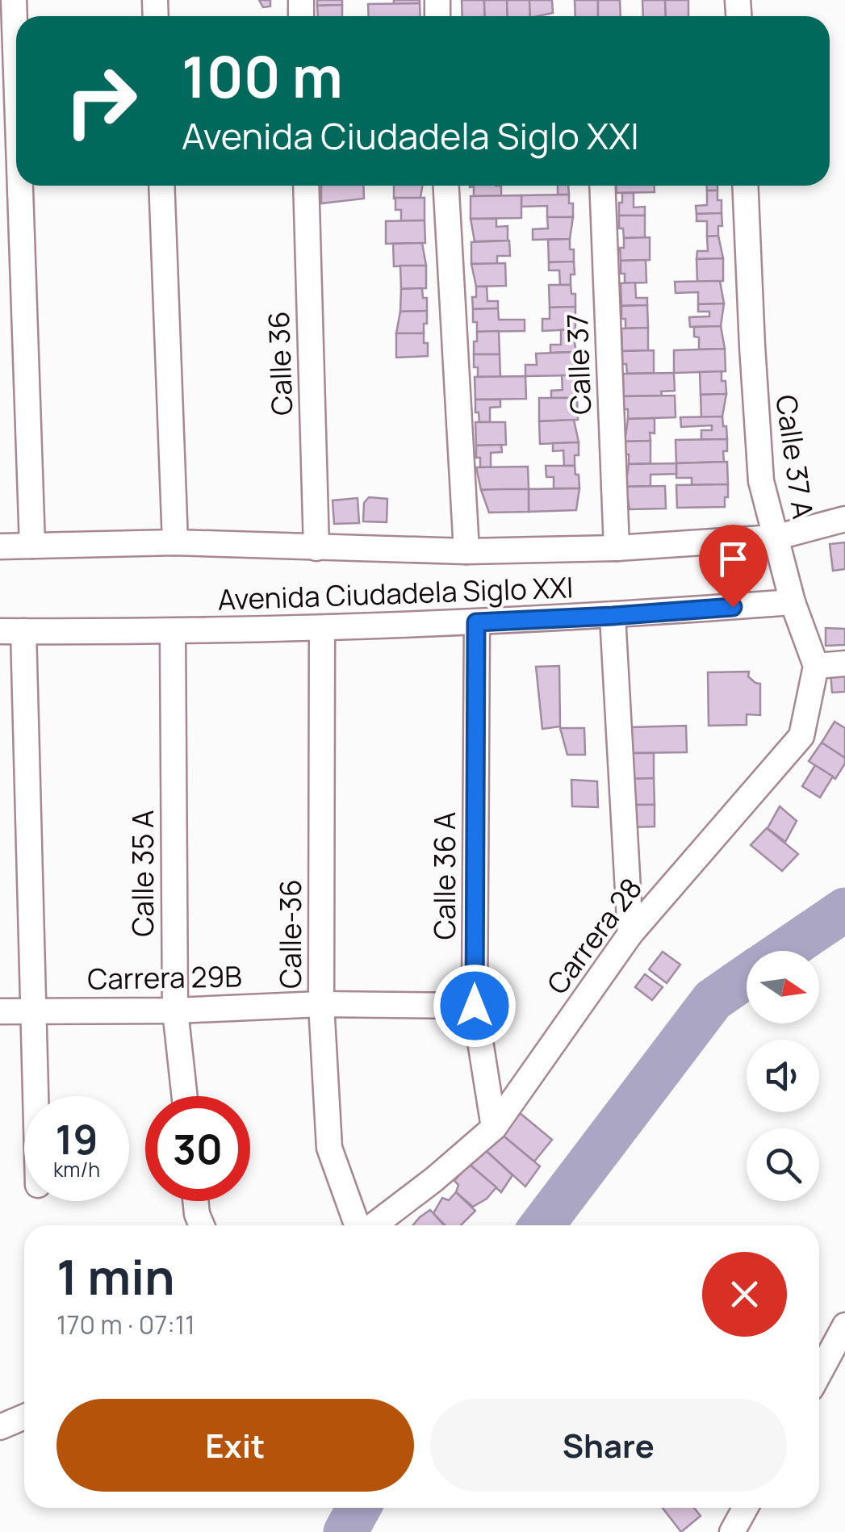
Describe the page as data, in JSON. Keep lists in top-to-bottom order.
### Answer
{
  "streets": {
    "street": [
      "Calle 36",
      "Calle 37",
      "Calle 37 A",
      "Avenida Ciudadela Siglo XXI",
      "Calle 35 A",
      "Calle 36 A",
      "Calle-36",
      "Carrera 28",
      "Carrera 29B"
    ]
  },
  "crossings": [
    ["Calle 36", "Avenida Ciudadela Siglo XXI"],
    ["Calle 37", "Avenida Ciudadela Siglo XXI"],
    ["Calle 37 A", "Avenida Ciudadela Siglo XXI"],
    ["Calle 37 A", "Carrera 28"],
    ["Avenida Ciudadela Siglo XXI", "Calle 35 A"],
    ["Avenida Ciudadela Siglo XXI", "Calle 36 A"],
    ["Avenida Ciudadela Siglo XXI", "Calle-36"],
    ["Calle 35 A", "Carrera 29B"],
    ["Calle 36 A", "Carrera 28"],
    ["Calle 36 A", "Carrera 29B"],
    ["Calle-36", "Carrera 29B"]
  ],
  "north": "right",
  "page": {
    "turn": ["100 m", "Avenida Ciudadela Siglo XXI"],
    "speed": "19 km/h",
    "limit": "30",
    "heading": ["1 min", "170 m · 07:11"],
    "buttons": ["Exit", "Share"]
  }
}
